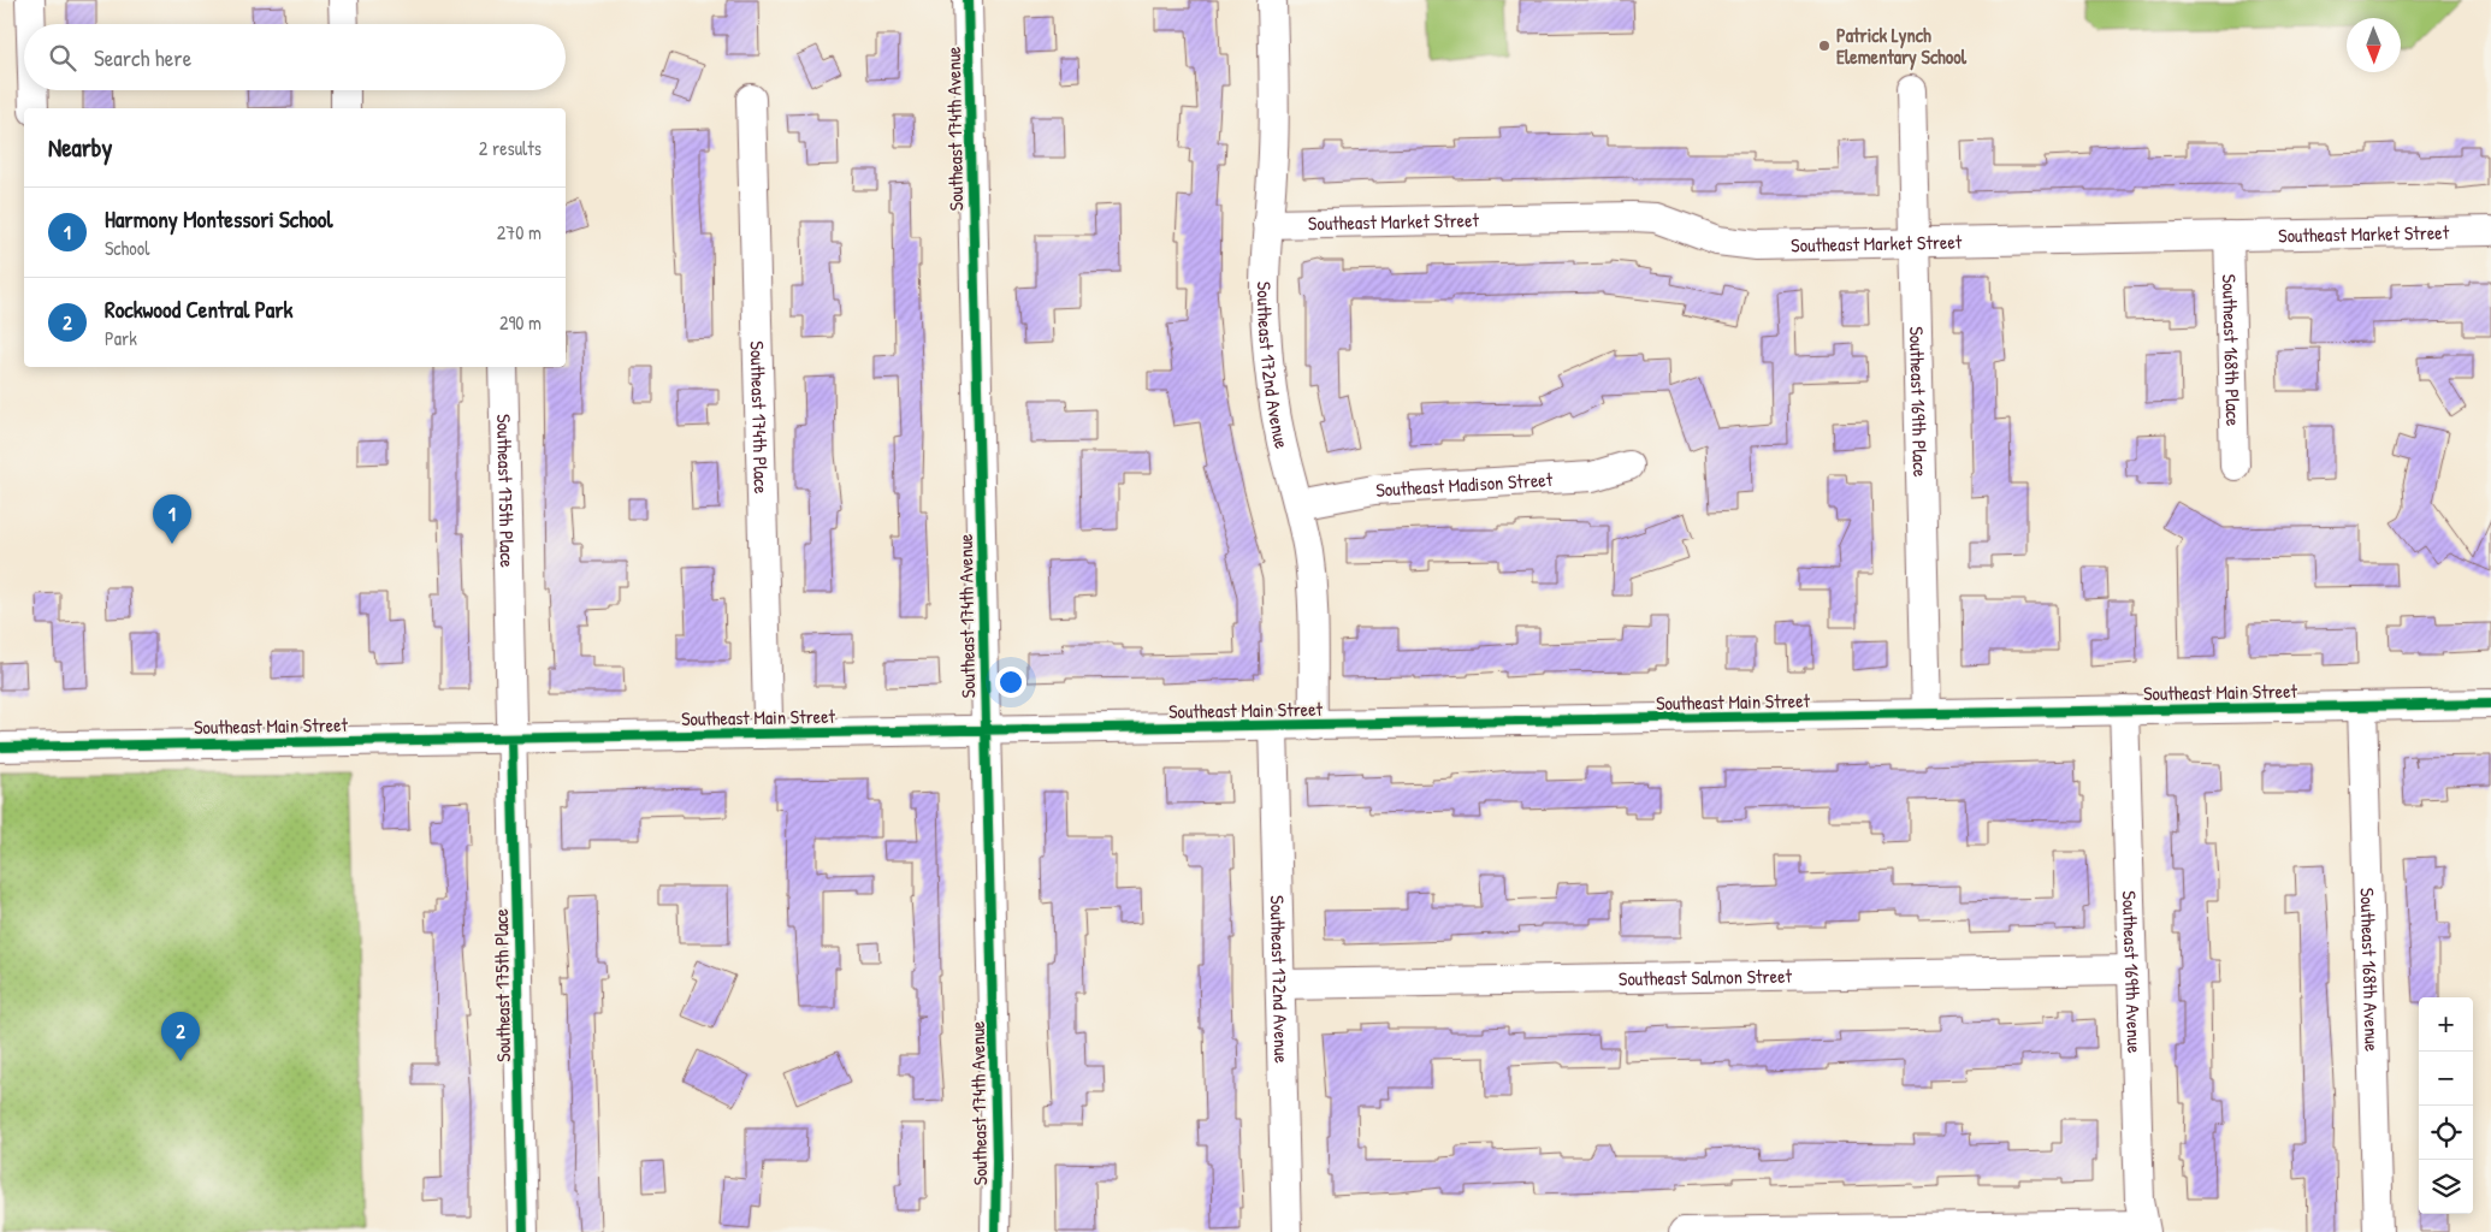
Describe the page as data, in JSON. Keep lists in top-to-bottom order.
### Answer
{
  "streets": {
    "street": [
      "Southeast 174th Avenue",
      "Southeast Market Street",
      "Southeast 168th Place",
      "Southeast 172nd Avenue",
      "Southeast 169th Place",
      "Southeast 174th Place",
      "Southeast Madison Street",
      "Southeast 175th Place",
      "Southeast Main Street",
      "Southeast 168th Avenue",
      "Southeast 169th Avenue",
      "Southeast Salmon Street"
    ]
  },
  "crossings": [
    ["Southeast 174th Avenue", "Southeast Main Street"],
    ["Southeast Market Street", "Southeast 168th Place"],
    ["Southeast Market Street", "Southeast 172nd Avenue"],
    ["Southeast Market Street", "Southeast 169th Place"],
    ["Southeast 172nd Avenue", "Southeast Madison Street"],
    ["Southeast 172nd Avenue", "Southeast Main Street"],
    ["Southeast 172nd Avenue", "Southeast Salmon Street"],
    ["Southeast 169th Place", "Southeast Main Street"],
    ["Southeast 174th Place", "Southeast Main Street"],
    ["Southeast 175th Place", "Southeast Main Street"],
    ["Southeast Main Street", "Southeast 168th Avenue"],
    ["Southeast Main Street", "Southeast 169th Avenue"],
    ["Southeast 169th Avenue", "Southeast Salmon Street"]
  ],
  "places": ["Patrick Lynch Elementary School"],
  "north": "bottom",
  "page": {
    "search": "Search here",
    "heading": ["Nearby", "2 results"],
    "list": [
      {
        "mark": "1",
        "name": "Harmony Montessori School",
        "note": "School",
        "value": "270 m"
      },
      {
        "mark": "2",
        "name": "Rockwood Central Park",
        "note": "Park",
        "value": "290 m"
      }
    ],
    "pins": ["1", "2"],
    "map_buttons": ["+", "−"]
  }
}
